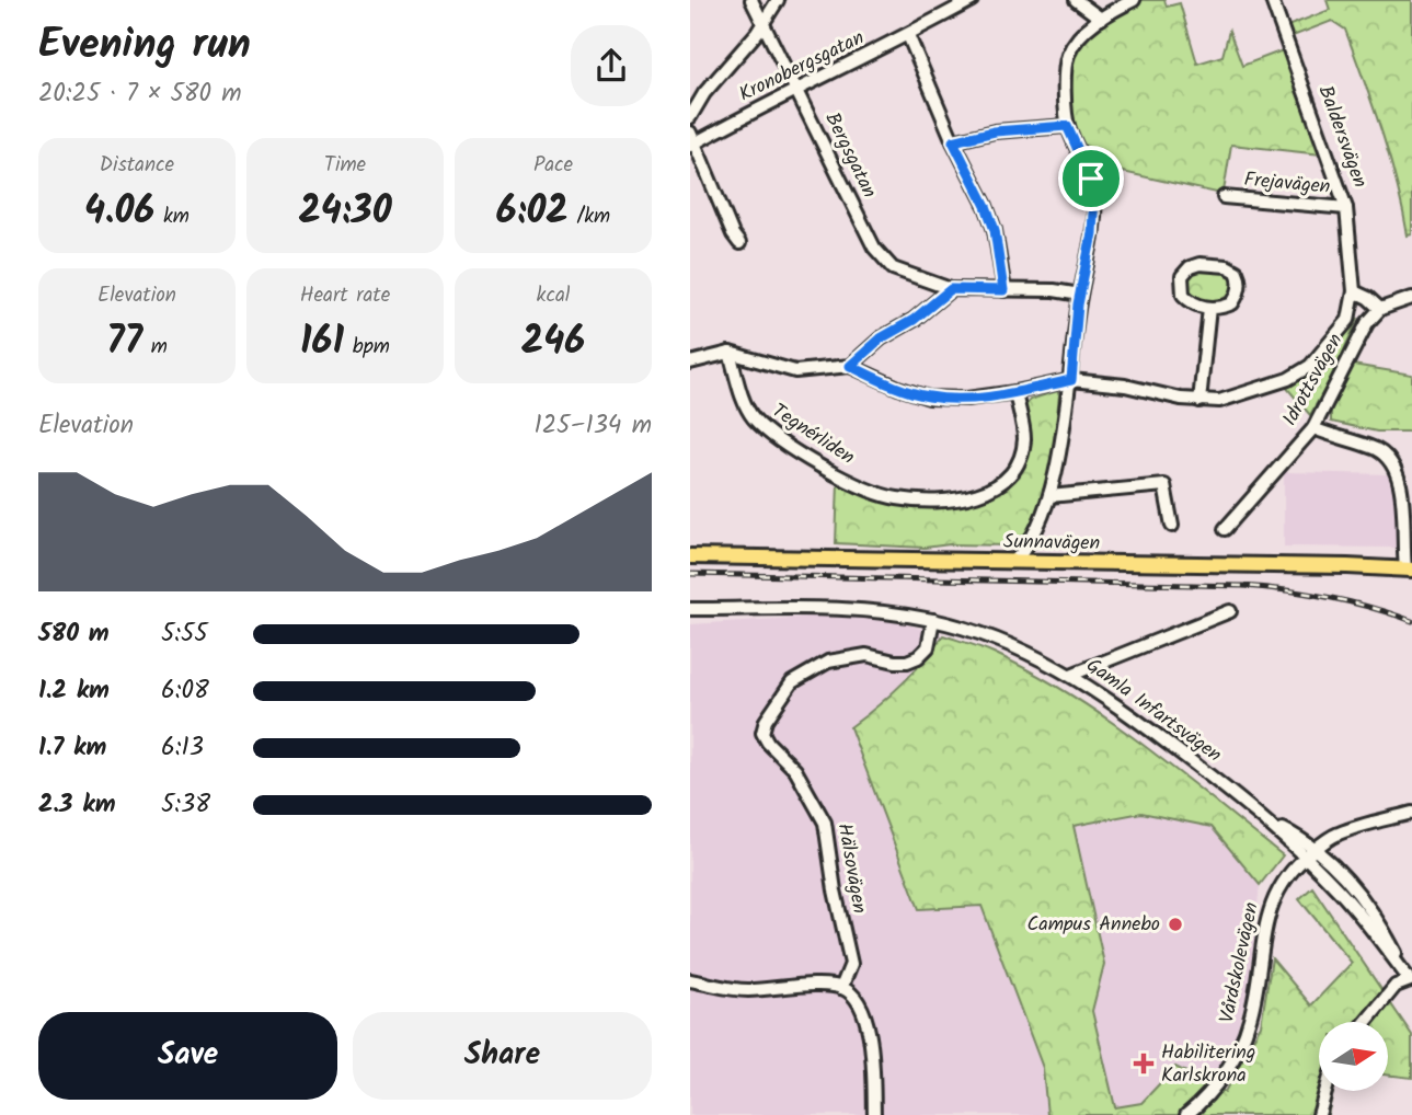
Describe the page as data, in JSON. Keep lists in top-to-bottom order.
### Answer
{
  "streets": {
    "main road": ["Sunnavägen"],
    "street": [
      "Kronobergsgatan",
      "Baldersvägen",
      "Bergsgatan",
      "Frejavägen",
      "Idrottsvägen",
      "Tegnérliden",
      "Gamla Infartsvägen",
      "Hälsovägen",
      "Vårdskolevägen"
    ]
  },
  "crossings": [
    ["Kronobergsgatan", "Bergsgatan"],
    ["Baldersvägen", "Frejavägen"],
    ["Gamla Infartsvägen", "Hälsovägen"],
    ["Gamla Infartsvägen", "Vårdskolevägen"]
  ],
  "places": {
    "other": ["Campus Annebo"],
    "health": ["Habilitering Karlskrona"]
  },
  "north": "right",
  "page": {
    "heading": ["Evening run", "20:25 · 7 × 580 m"],
    "stats": [
      ["Distance", "4.06 km"],
      ["Time", "24:30"],
      ["Pace", "6:02 /km"],
      ["Elevation", "77 m"],
      ["Heart rate", "161 bpm"],
      ["kcal", "246"]
    ],
    "chart": ["Elevation", "125–134 m"],
    "list": [
      {
        "name": "580 m",
        "note": "5:55"
      },
      {
        "name": "1.2 km",
        "note": "6:08"
      },
      {
        "name": "1.7 km",
        "note": "6:13"
      },
      {
        "name": "2.3 km",
        "note": "5:38"
      }
    ],
    "buttons": ["Save", "Share"]
  }
}
